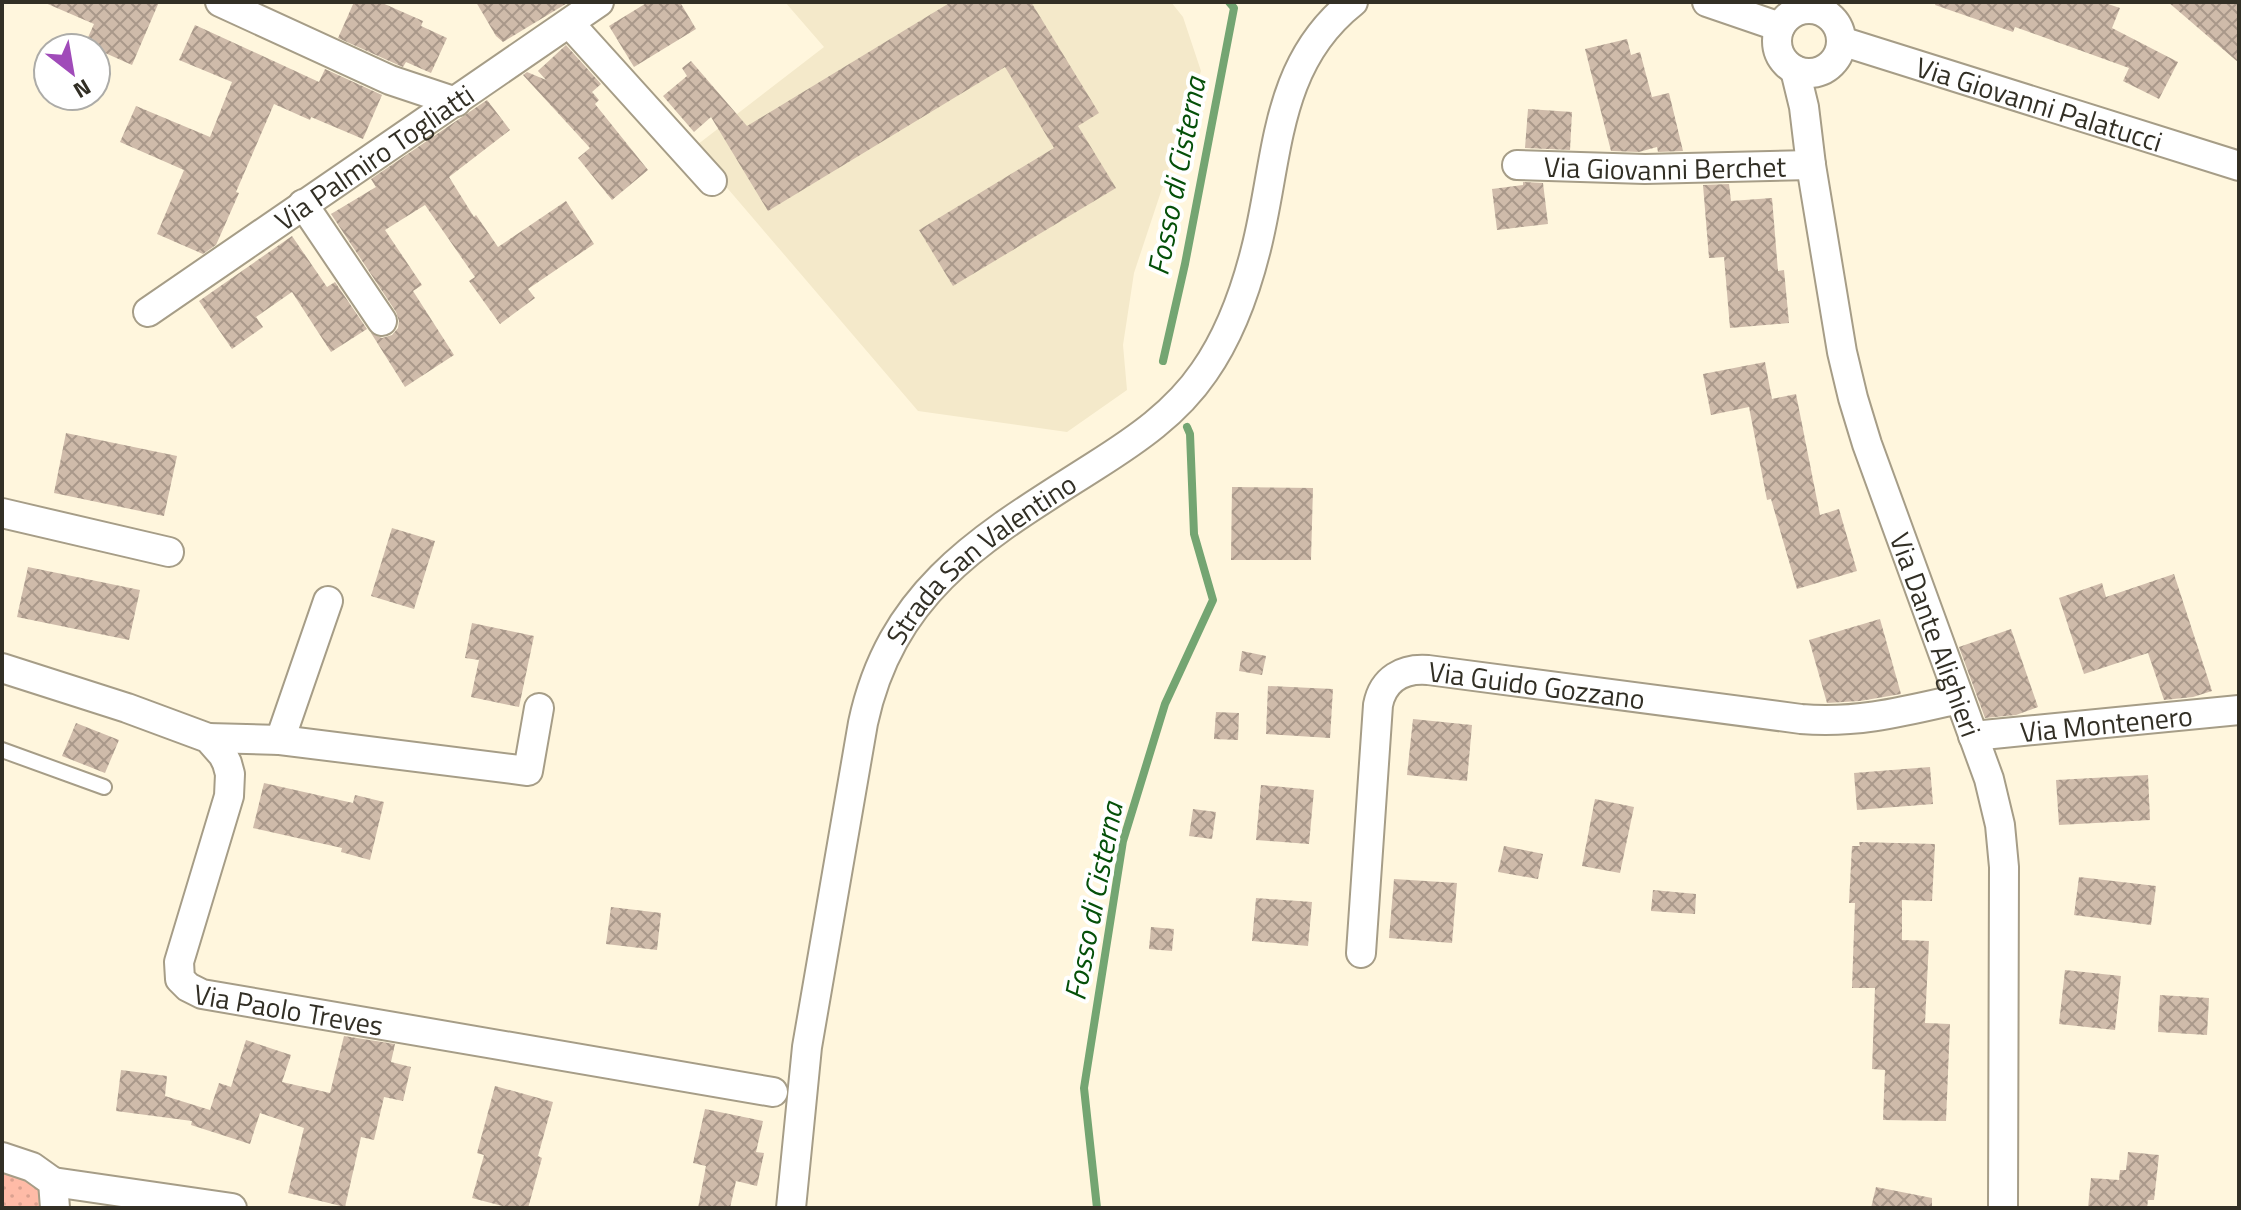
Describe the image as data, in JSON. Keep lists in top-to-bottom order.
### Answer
{
  "streets": {
    "street": [
      "Via Giovanni Palatucci",
      "Via Palmiro Togliatti",
      "Via Giovanni Berchet",
      "Strada San Valentino",
      "Via Dante Alighieri",
      "Via Guido Gozzano",
      "Via Montenero",
      "Via Paolo Treves"
    ]
  },
  "crossings": [
    ["Via Giovanni Palatucci", "Via Dante Alighieri"],
    ["Via Giovanni Berchet", "Via Dante Alighieri"],
    ["Via Dante Alighieri", "Via Guido Gozzano"],
    ["Via Dante Alighieri", "Via Montenero"]
  ],
  "water": ["Fosso di Cisterna"],
  "north": "bottom right"
}
